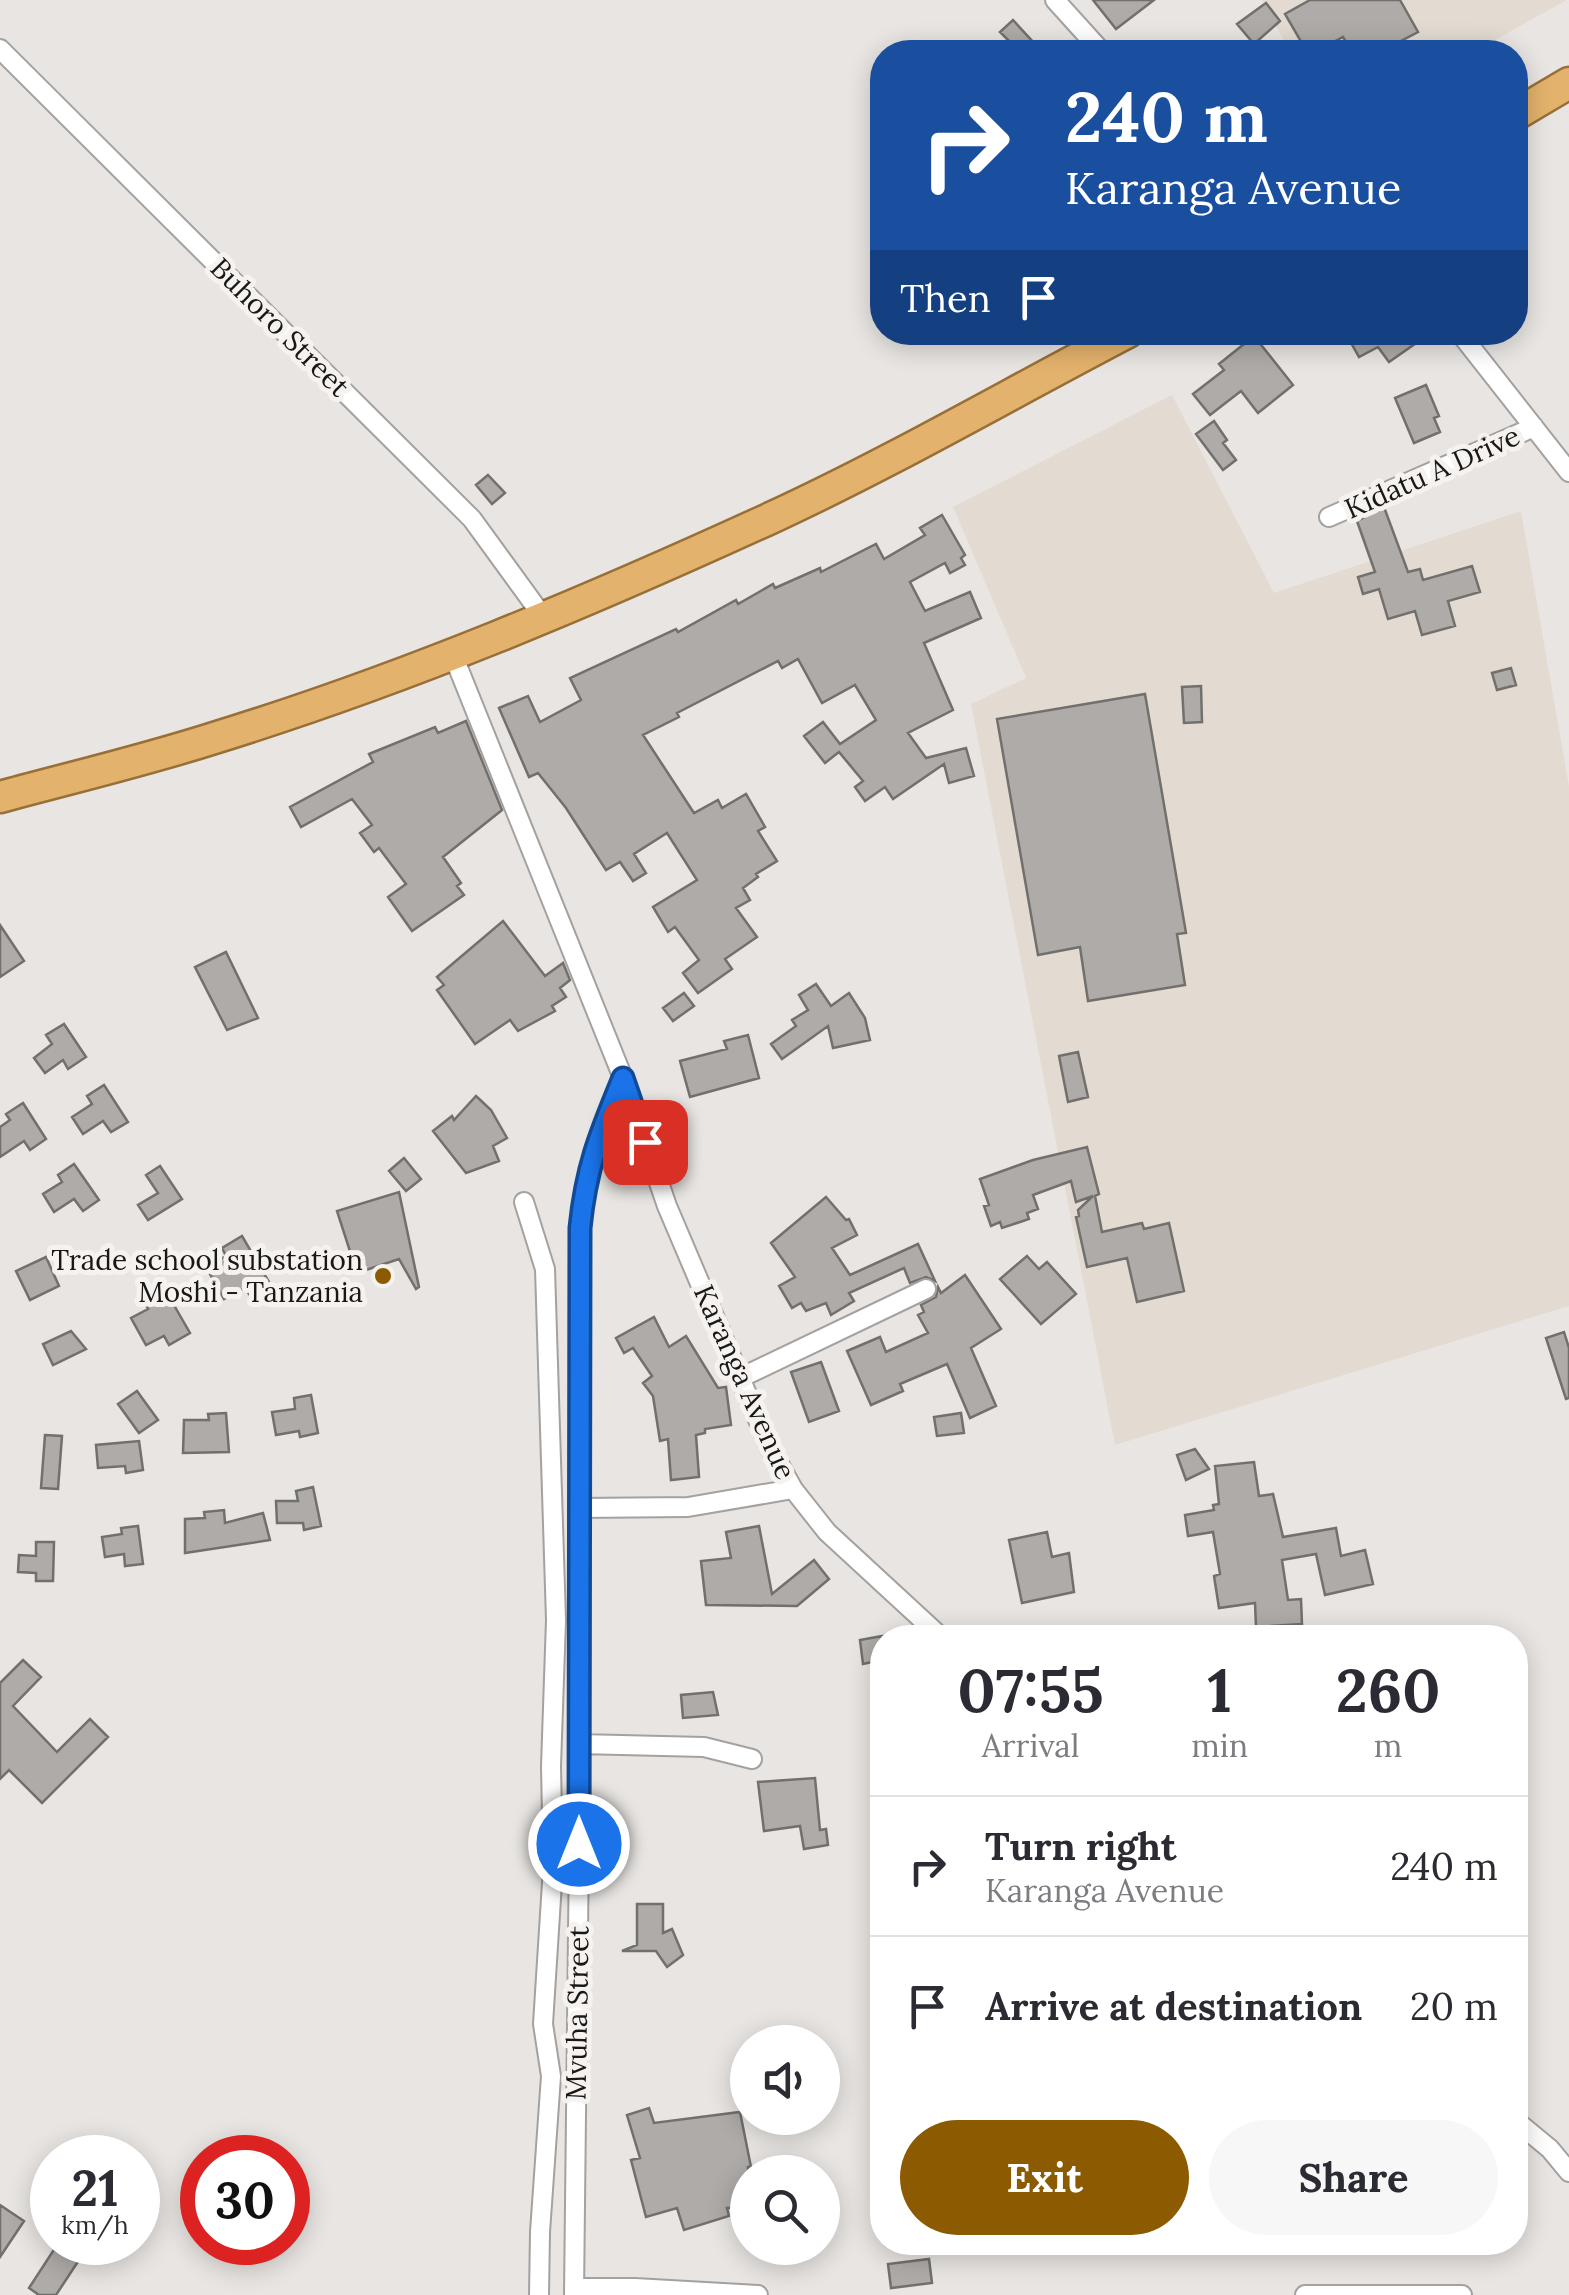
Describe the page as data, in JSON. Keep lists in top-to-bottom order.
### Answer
{
  "streets": {
    "street": [
      "Buhoro Street",
      "Kidatu A Drive",
      "Karanga Avenue",
      "Mvuha Street"
    ]
  },
  "crossings": [
    ["Karanga Avenue", "Mvuha Street"]
  ],
  "places": ["Trade school substation Moshi - Tanzania"],
  "page": {
    "turn": ["240 m", "Karanga Avenue"],
    "then": "Then",
    "eta": [
      "07:55",
      "Arrival",
      "1",
      "min",
      "260",
      "m"
    ],
    "list": [
      {
        "name": "Turn right",
        "note": "Karanga Avenue",
        "value": "240 m"
      },
      {
        "name": "Arrive at destination",
        "value": "20 m"
      }
    ],
    "buttons": ["Exit", "Share"],
    "speed": "21 km/h",
    "limit": "30"
  }
}
